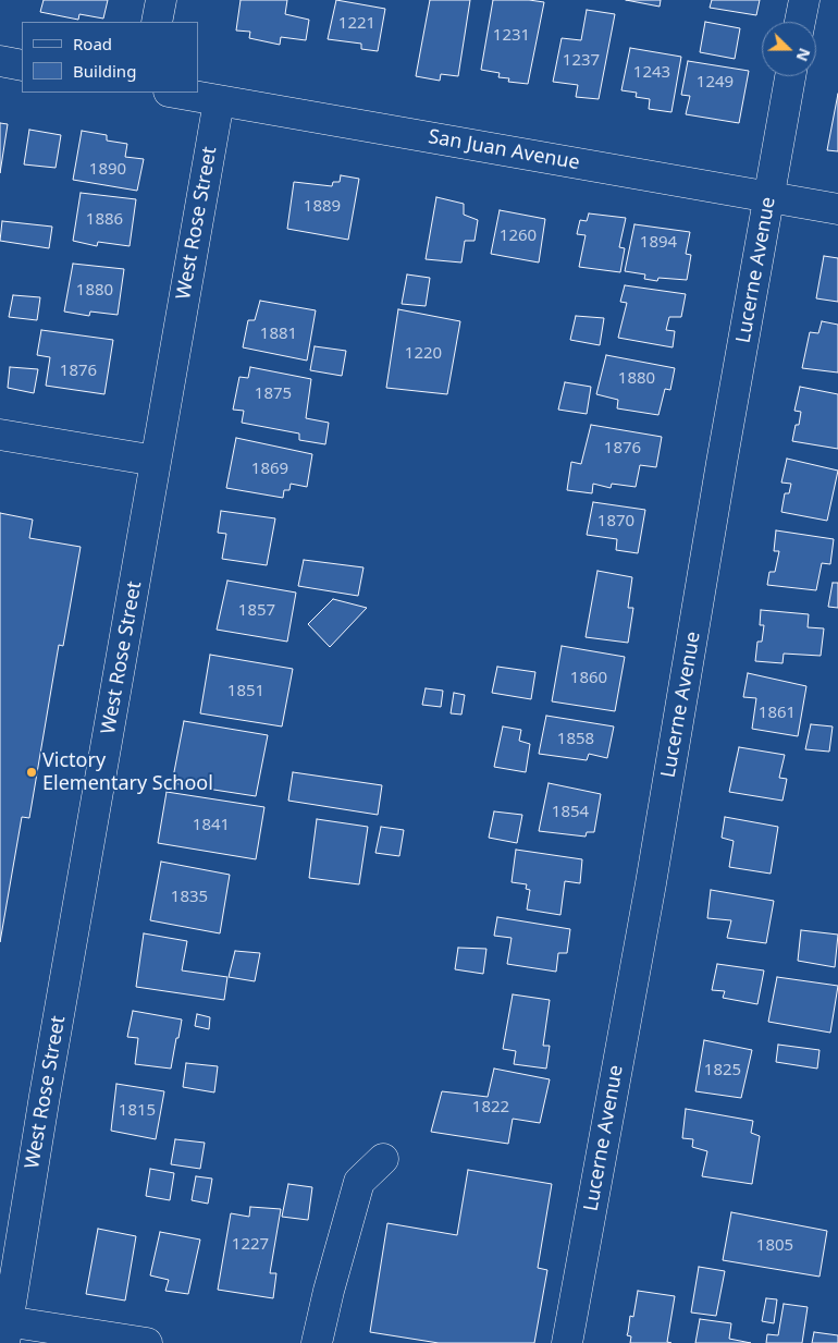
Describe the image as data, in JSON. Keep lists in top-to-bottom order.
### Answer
{
  "streets": {
    "street": ["San Juan Avenue", "West Rose Street", "Lucerne Avenue"]
  },
  "crossings": [
    ["San Juan Avenue", "West Rose Street"],
    ["San Juan Avenue", "Lucerne Avenue"]
  ],
  "places": ["Victory Elementary School"],
  "house_numbers": [
    "1221",
    "1231",
    "1237",
    "1243",
    "1249",
    "1890",
    "1889",
    "1886",
    "1260",
    "1894",
    "1880",
    "1881",
    "1220",
    "1876",
    "1880",
    "1875",
    "1876",
    "1869",
    "1870",
    "1857",
    "1860",
    "1851",
    "1861",
    "1858",
    "1854",
    "1841",
    "1835",
    "1825",
    "1822",
    "1815",
    "1227",
    "1805"
  ],
  "legend": ["Road", "Building"],
  "north": "right"
}
